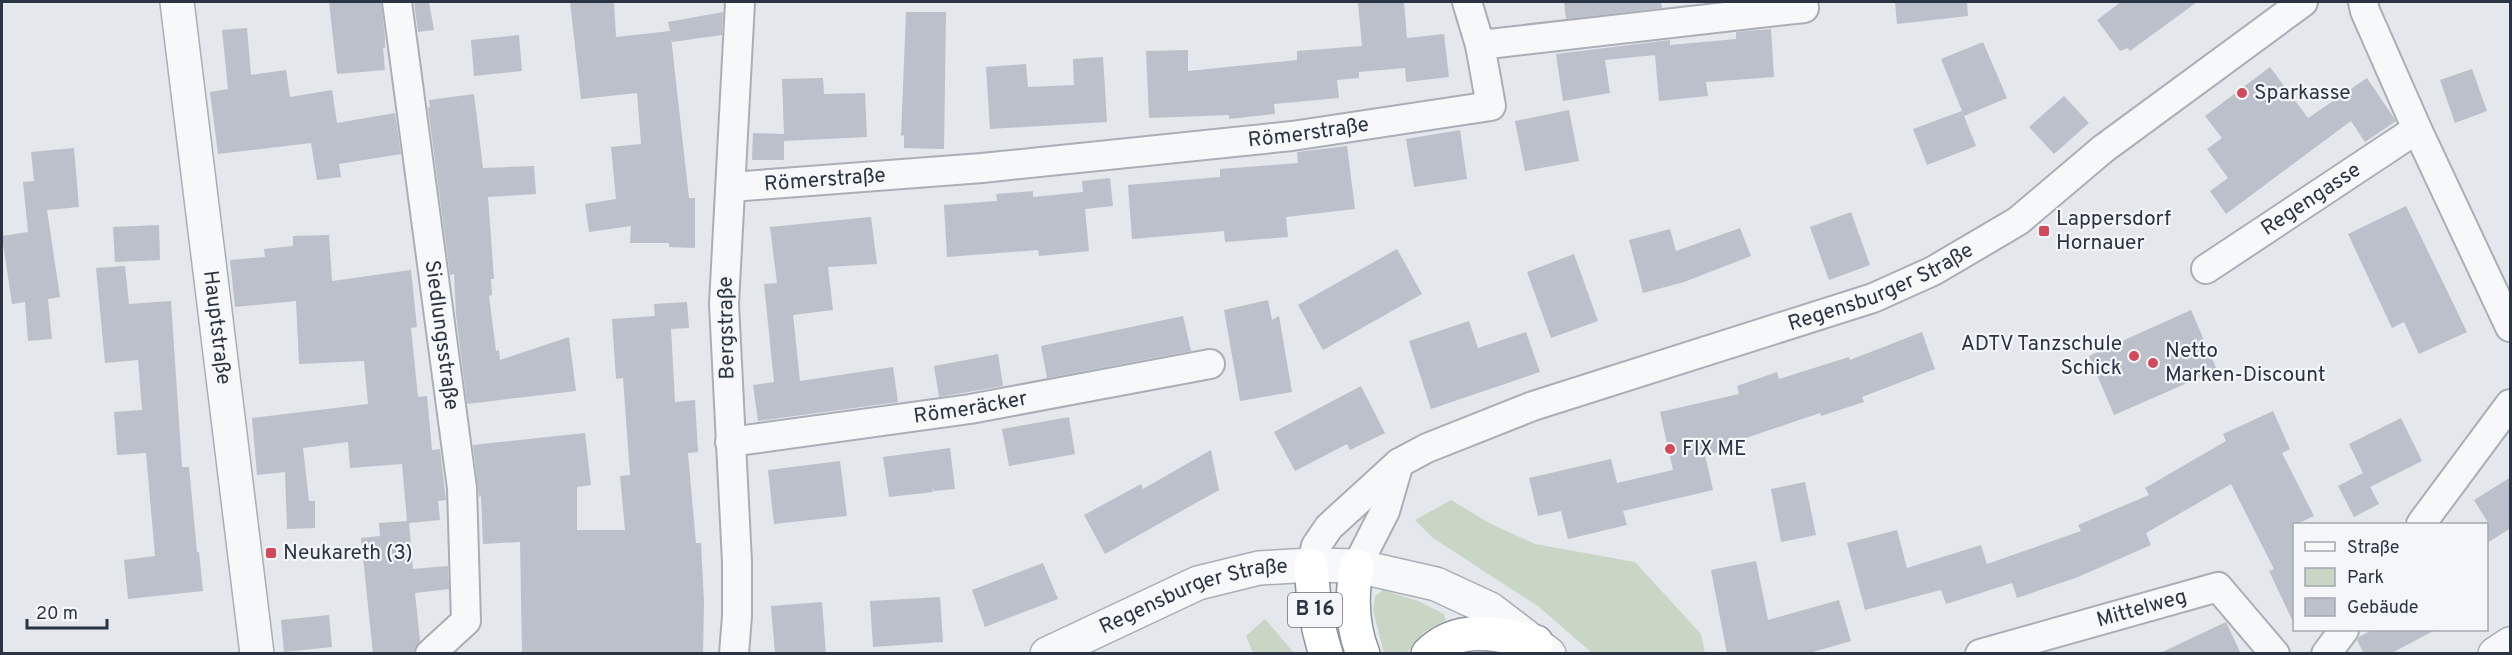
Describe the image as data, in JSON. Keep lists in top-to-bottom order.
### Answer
{
  "streets": {
    "highway": ["B 16"],
    "street": [
      "Römerstraße",
      "Regengasse",
      "Regensburger Straße",
      "Hauptstraße",
      "Bergstraße",
      "Siedlungsstraße",
      "Römeräcker",
      "Mittelweg"
    ]
  },
  "crossings": [
    ["Römerstraße", "Bergstraße"],
    ["Regensburger Straße", "B 16"],
    ["Bergstraße", "Römeräcker"]
  ],
  "places": {
    "other": [
      "Sparkasse",
      "ADTV Tanzschule Schick",
      "Netto Marken-Discount",
      "FIX ME"
    ],
    "transit": ["Lappersdorf Hornauer", "Neukareth (3)"]
  },
  "legend": ["Straße", "Park", "Gebäude"],
  "scale_bar": "20 m"
}
